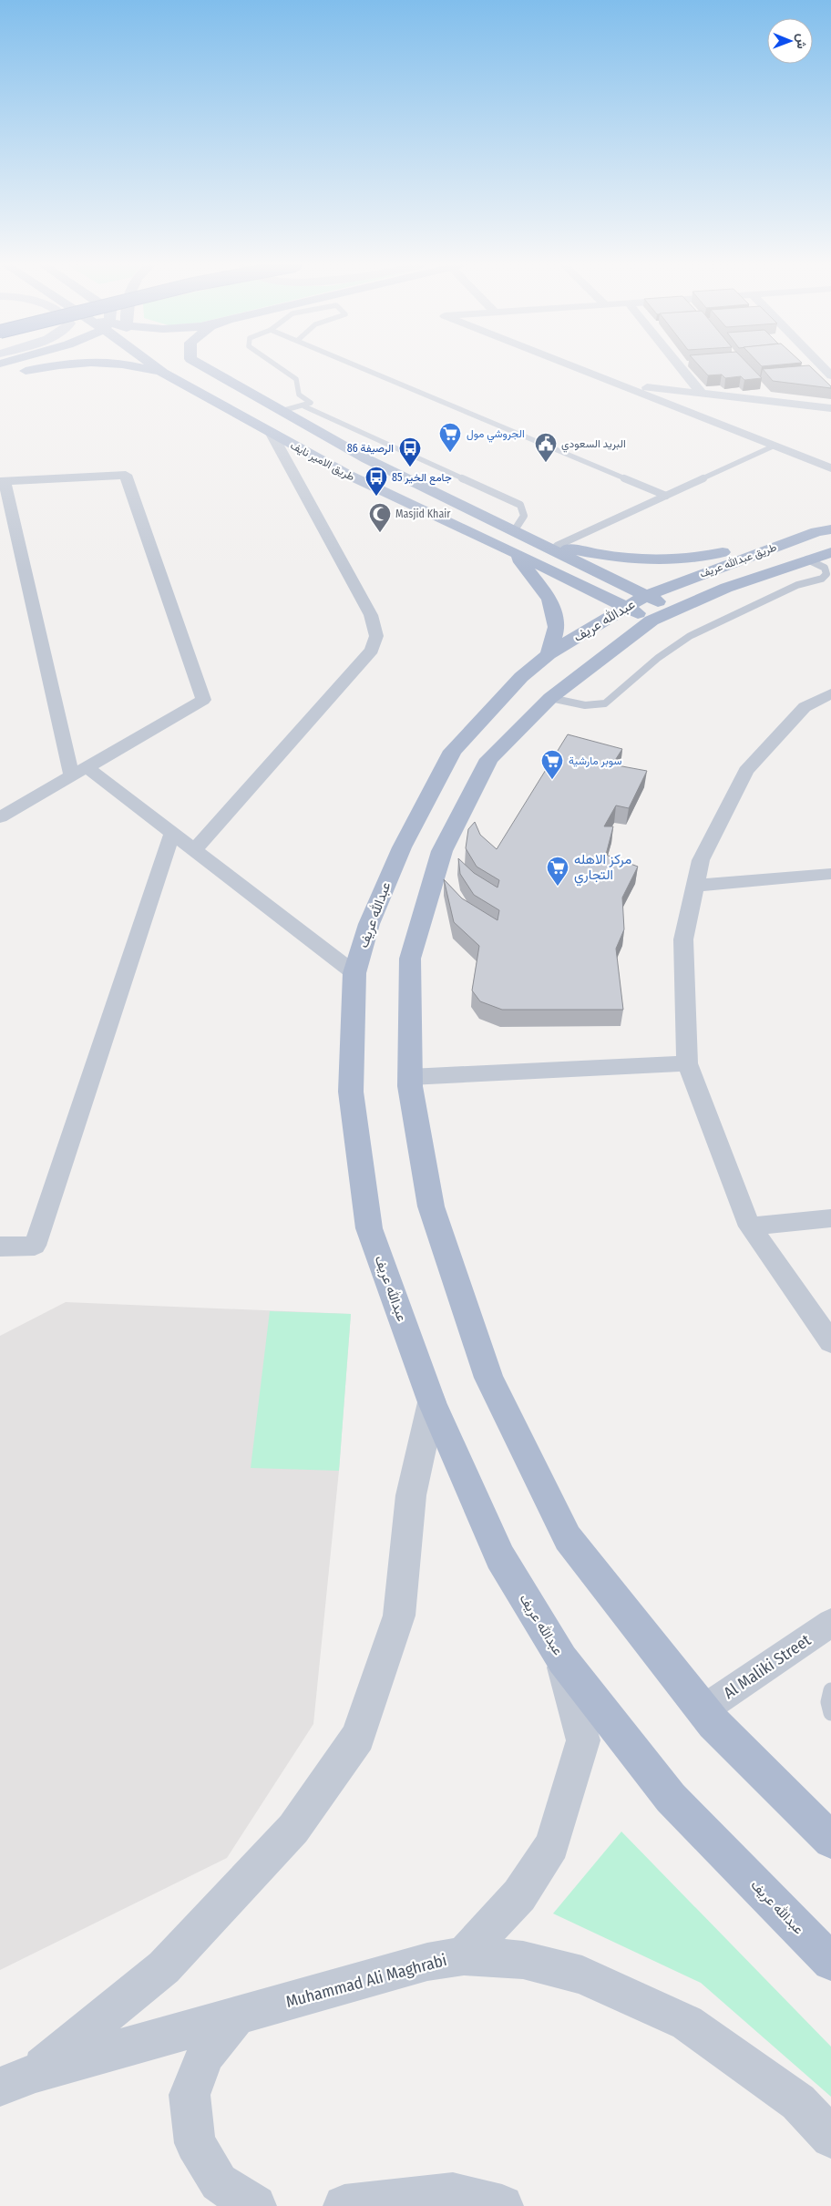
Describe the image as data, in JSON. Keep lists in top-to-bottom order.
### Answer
{
  "streets": {
    "main road": ["طريق الامير نايف", "طريق عبدالله عريف", "عبدالله عريف"],
    "street": ["Al Maliki Street", "Muhammad Ali Maghrabi"]
  },
  "crossings": [
    ["طريق الامير نايف", "طريق عبدالله عريف"],
    ["طريق الامير نايف", "عبدالله عريف"],
    ["طريق عبدالله عريف", "عبدالله عريف"],
    ["عبدالله عريف", "Al Maliki Street"]
  ],
  "places": {
    "supermarket": ["الجروشي مول", "سوبر مارشية", "مركز الاهله التجاري"],
    "public building": ["البريد السعودي"],
    "bus stop": ["الرصيفة 86", "جامع الخير 85"],
    "mosque": ["Masjid Khair"]
  },
  "north": "right"
}
